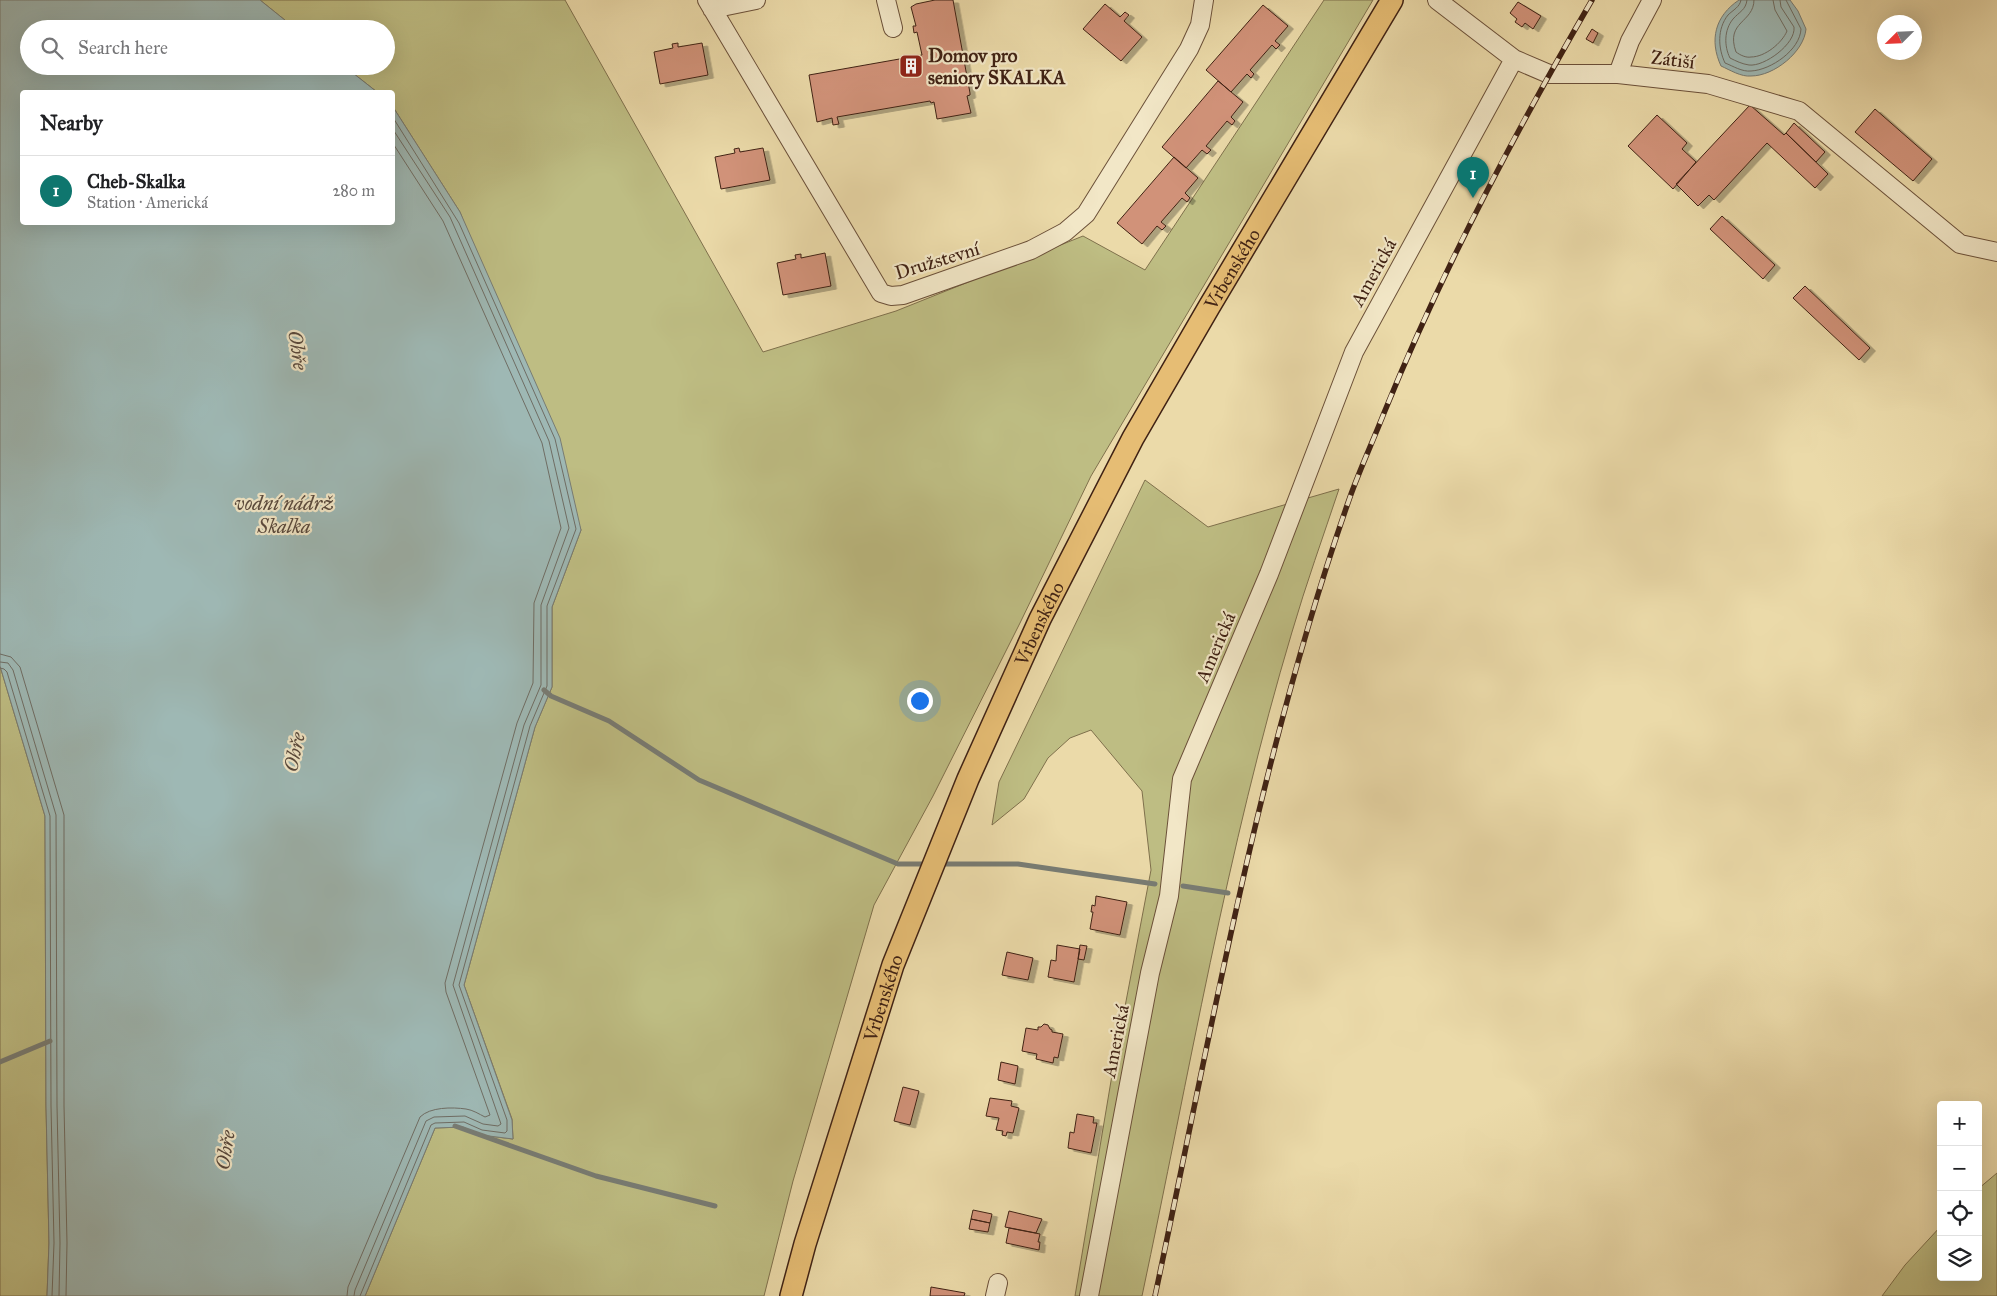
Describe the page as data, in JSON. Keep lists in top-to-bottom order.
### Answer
{
  "streets": {
    "main road": ["Vrbenského"],
    "street": ["Zátiší", "Družstevní", "Americká"]
  },
  "water": ["Ohře", "vodní nádrž Skalka"],
  "places": {
    "building": ["Domov pro seniory SKALKA"]
  },
  "north": "bottom left",
  "page": {
    "search": "Search here",
    "heading": "Nearby",
    "list": [
      {
        "mark": "1",
        "name": "Cheb-Skalka",
        "note": "Station · Americká",
        "value": "280 m"
      }
    ],
    "pins": "1",
    "map_buttons": ["+", "−"]
  }
}
